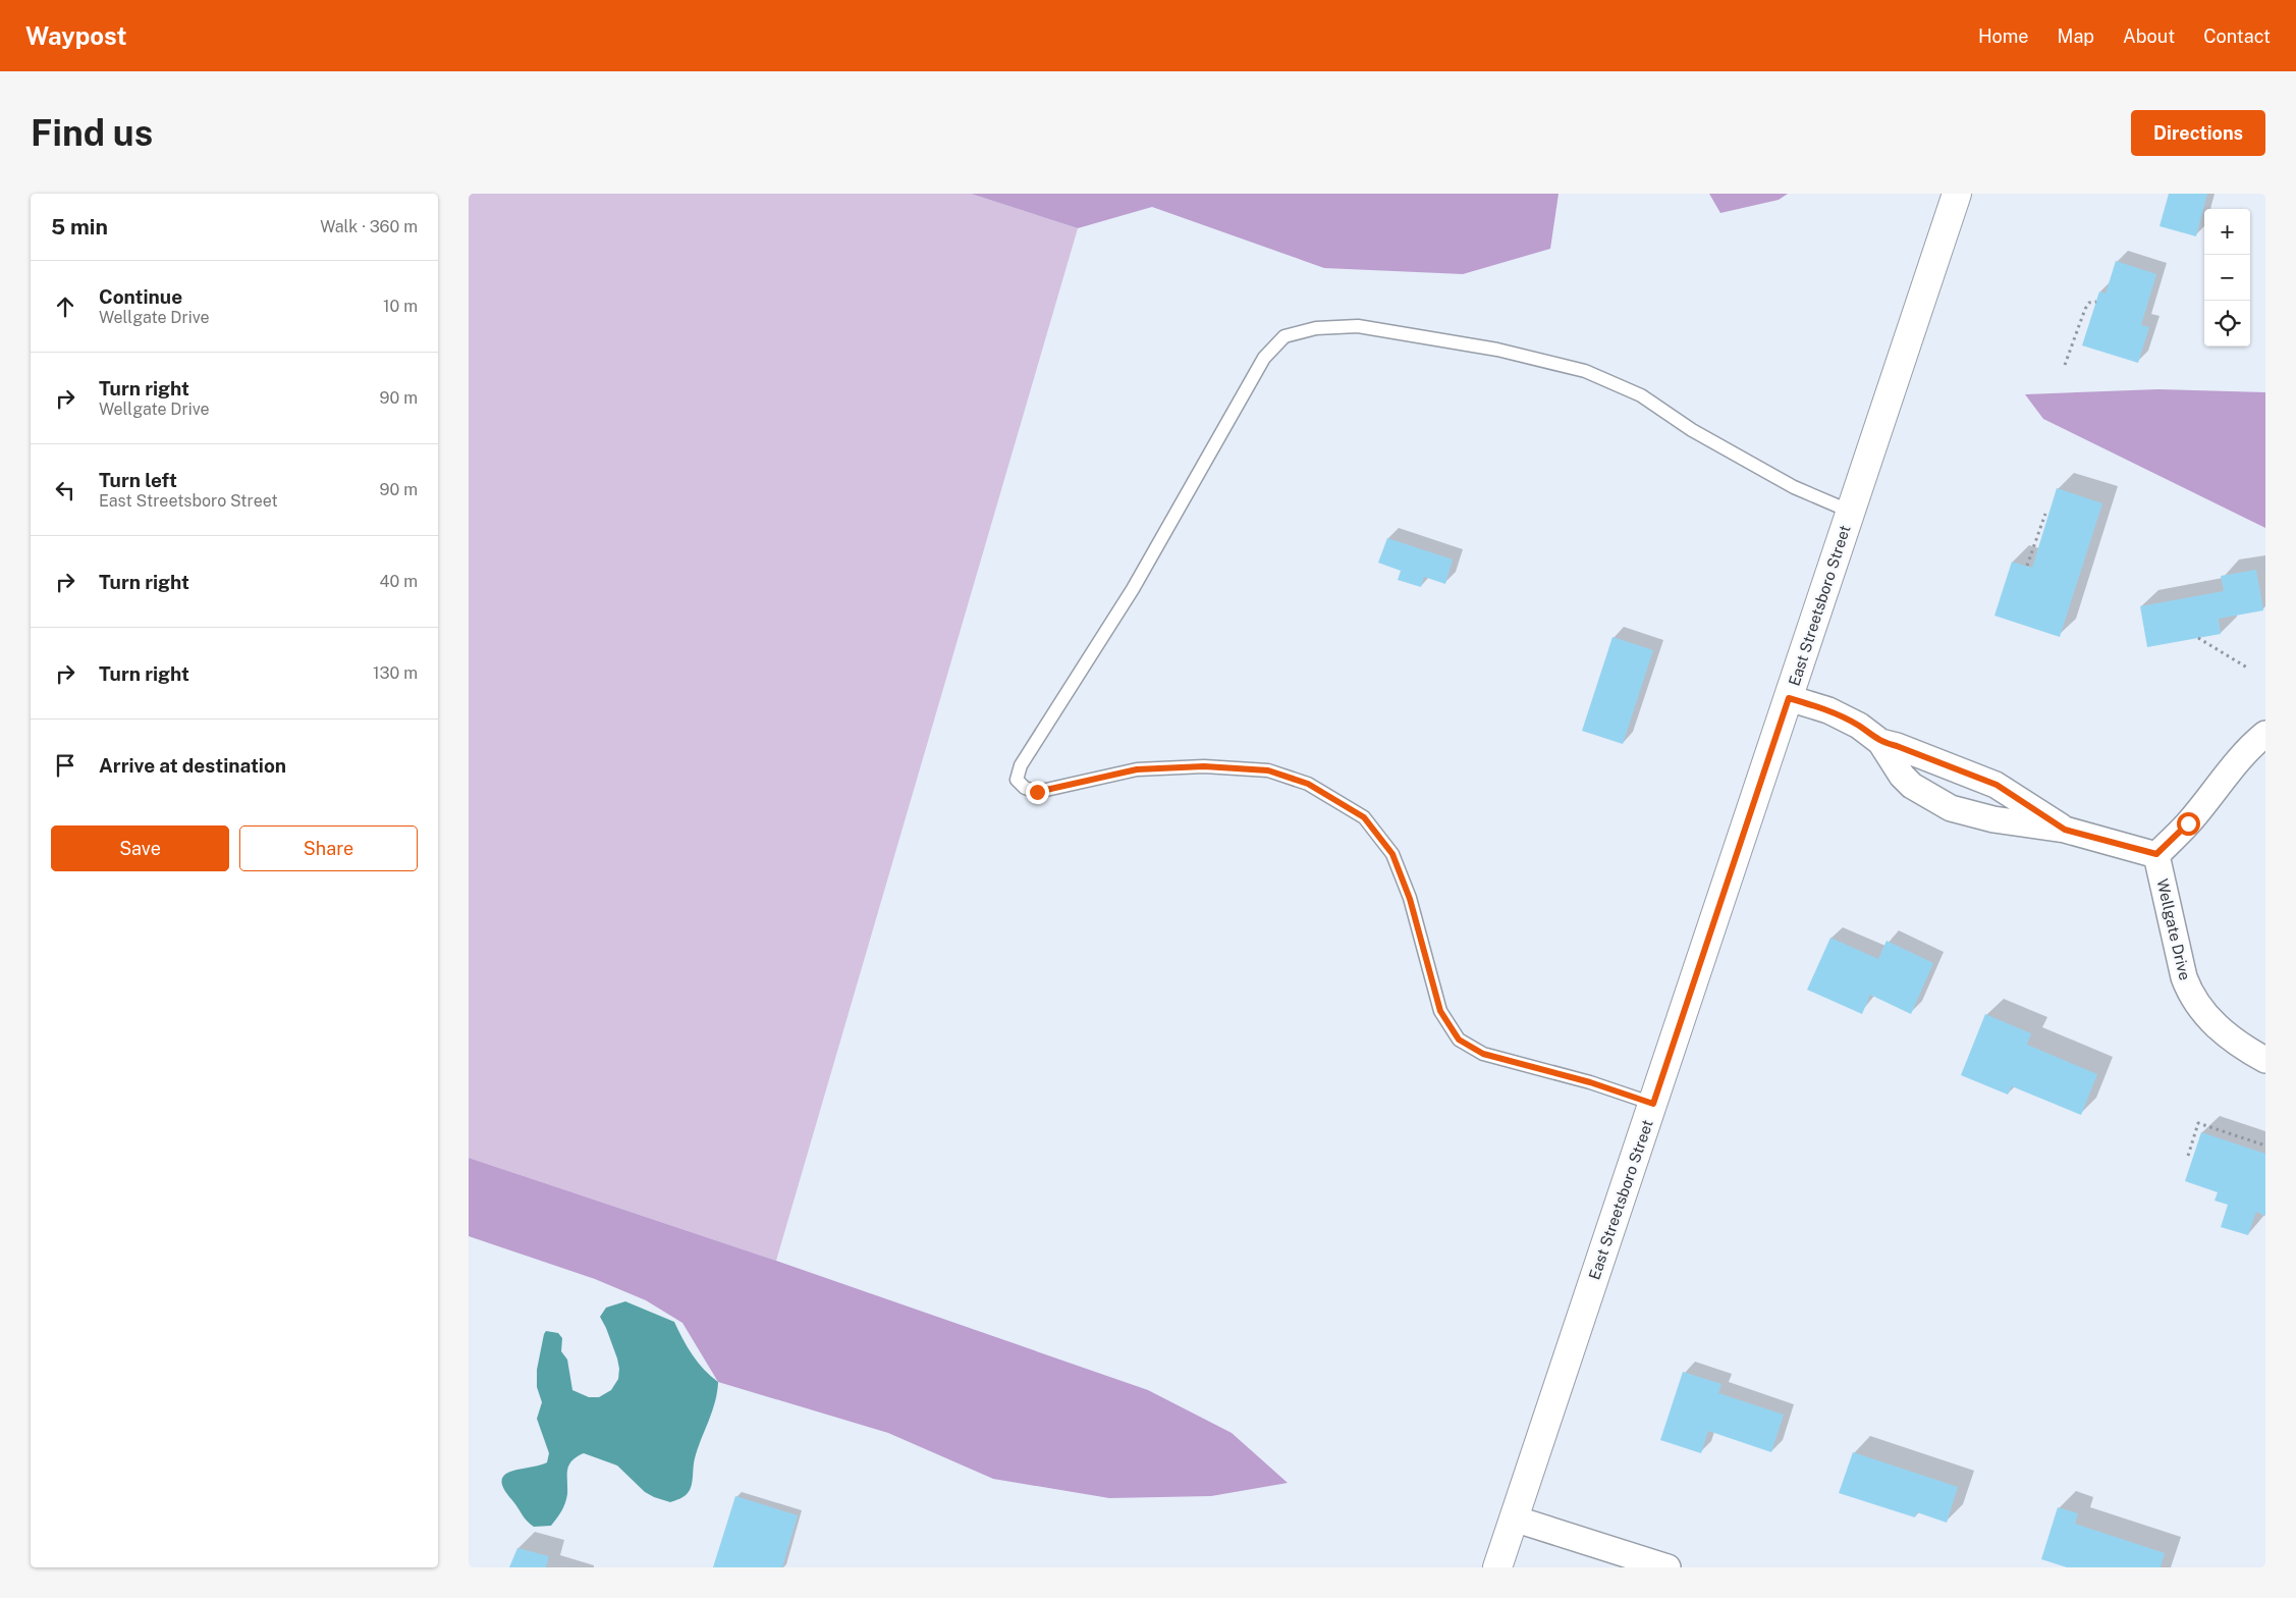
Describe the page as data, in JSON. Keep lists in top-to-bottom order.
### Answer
{
  "streets": {
    "main road": ["East Streetsboro Street"],
    "street": ["Wellgate Drive"]
  },
  "page": {
    "header": "Waypost",
    "nav": [
      "Home",
      "Map",
      "About",
      "Contact"
    ],
    "buttons": [
      "Directions",
      ["Save", "Share"]
    ],
    "title": "Find us",
    "heading": ["5 min", "Walk · 360 m"],
    "map_buttons": ["+", "−"],
    "list": [
      ["Continue", "Wellgate Drive", "10 m"],
      ["Turn right", "Wellgate Drive", "90 m"],
      ["Turn left", "East Streetsboro Street", "90 m"],
      ["Turn right", "40 m"],
      ["Turn right", "130 m"],
      "Arrive at destination"
    ]
  }
}
